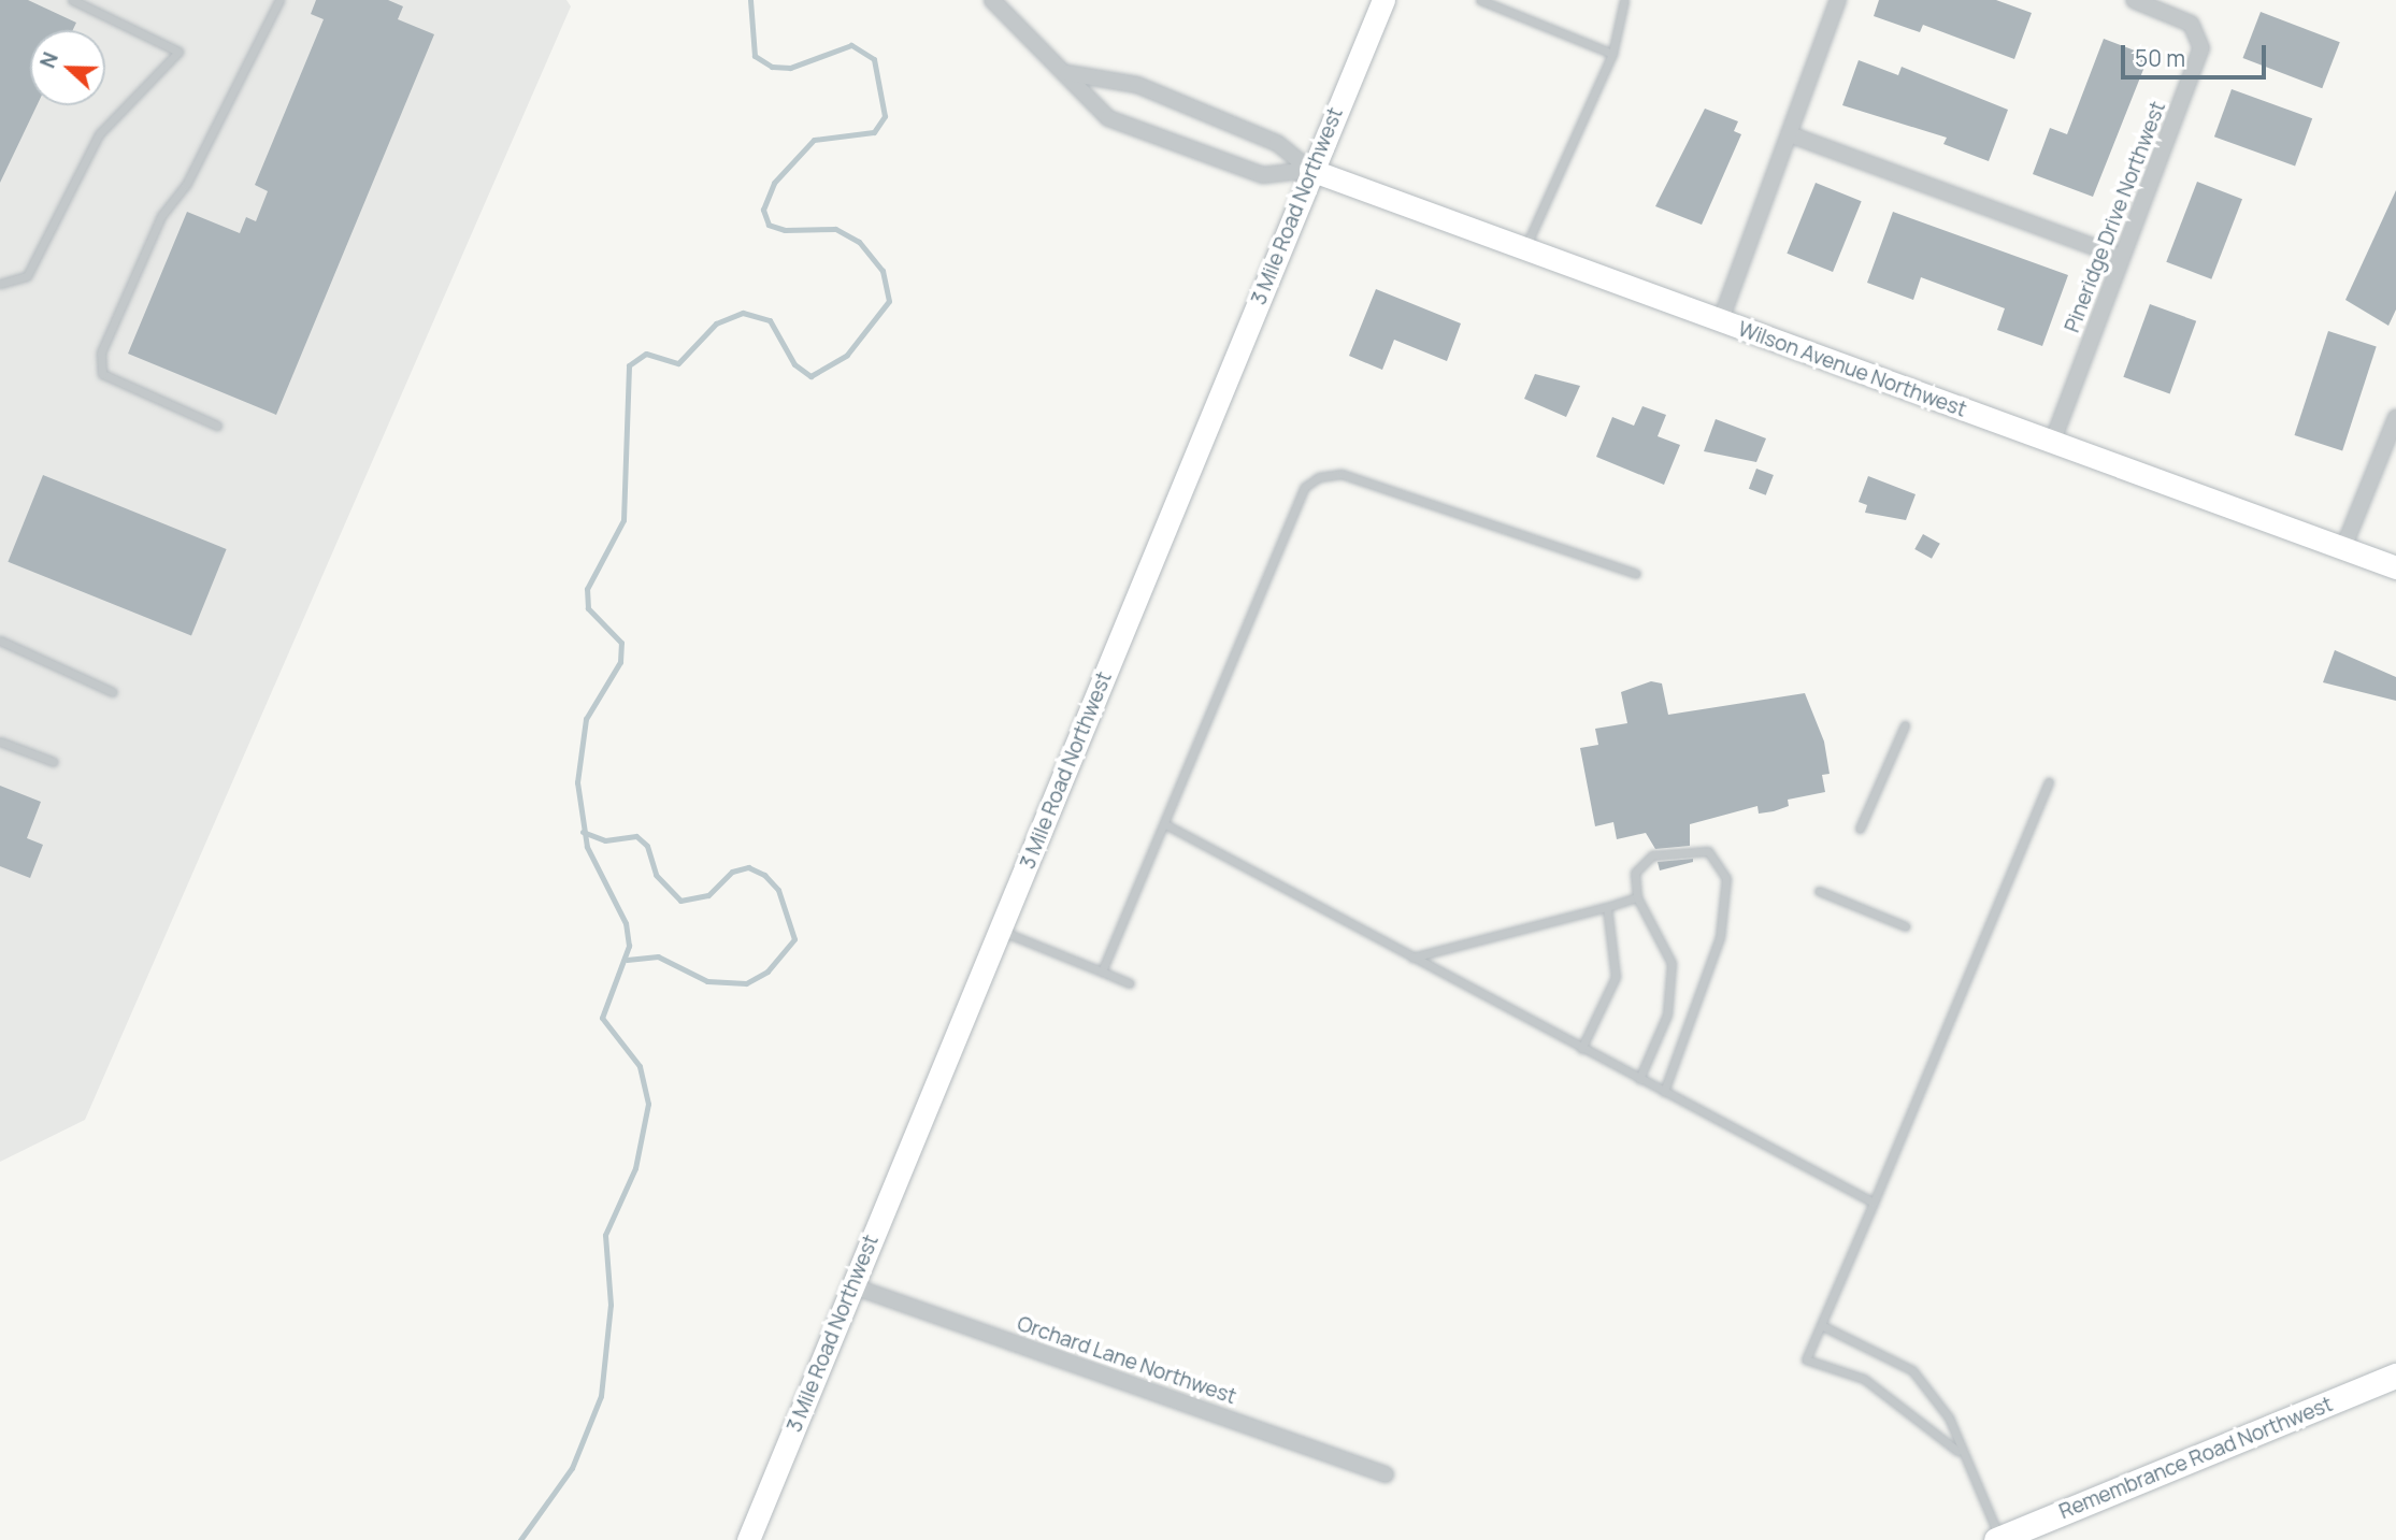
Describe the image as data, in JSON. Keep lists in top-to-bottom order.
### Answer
{
  "streets": {
    "main road": ["Remembrance Road Northwest"],
    "street": [
      "3 Mile Road Northwest",
      "Pineridge Drive Northwest",
      "Wilson Avenue Northwest",
      "Orchard Lane Northwest"
    ]
  },
  "crossings": [
    ["3 Mile Road Northwest", "Wilson Avenue Northwest"],
    ["3 Mile Road Northwest", "Orchard Lane Northwest"],
    ["Pineridge Drive Northwest", "Wilson Avenue Northwest"]
  ],
  "scale_bar": "50 m",
  "north": "left"
}
